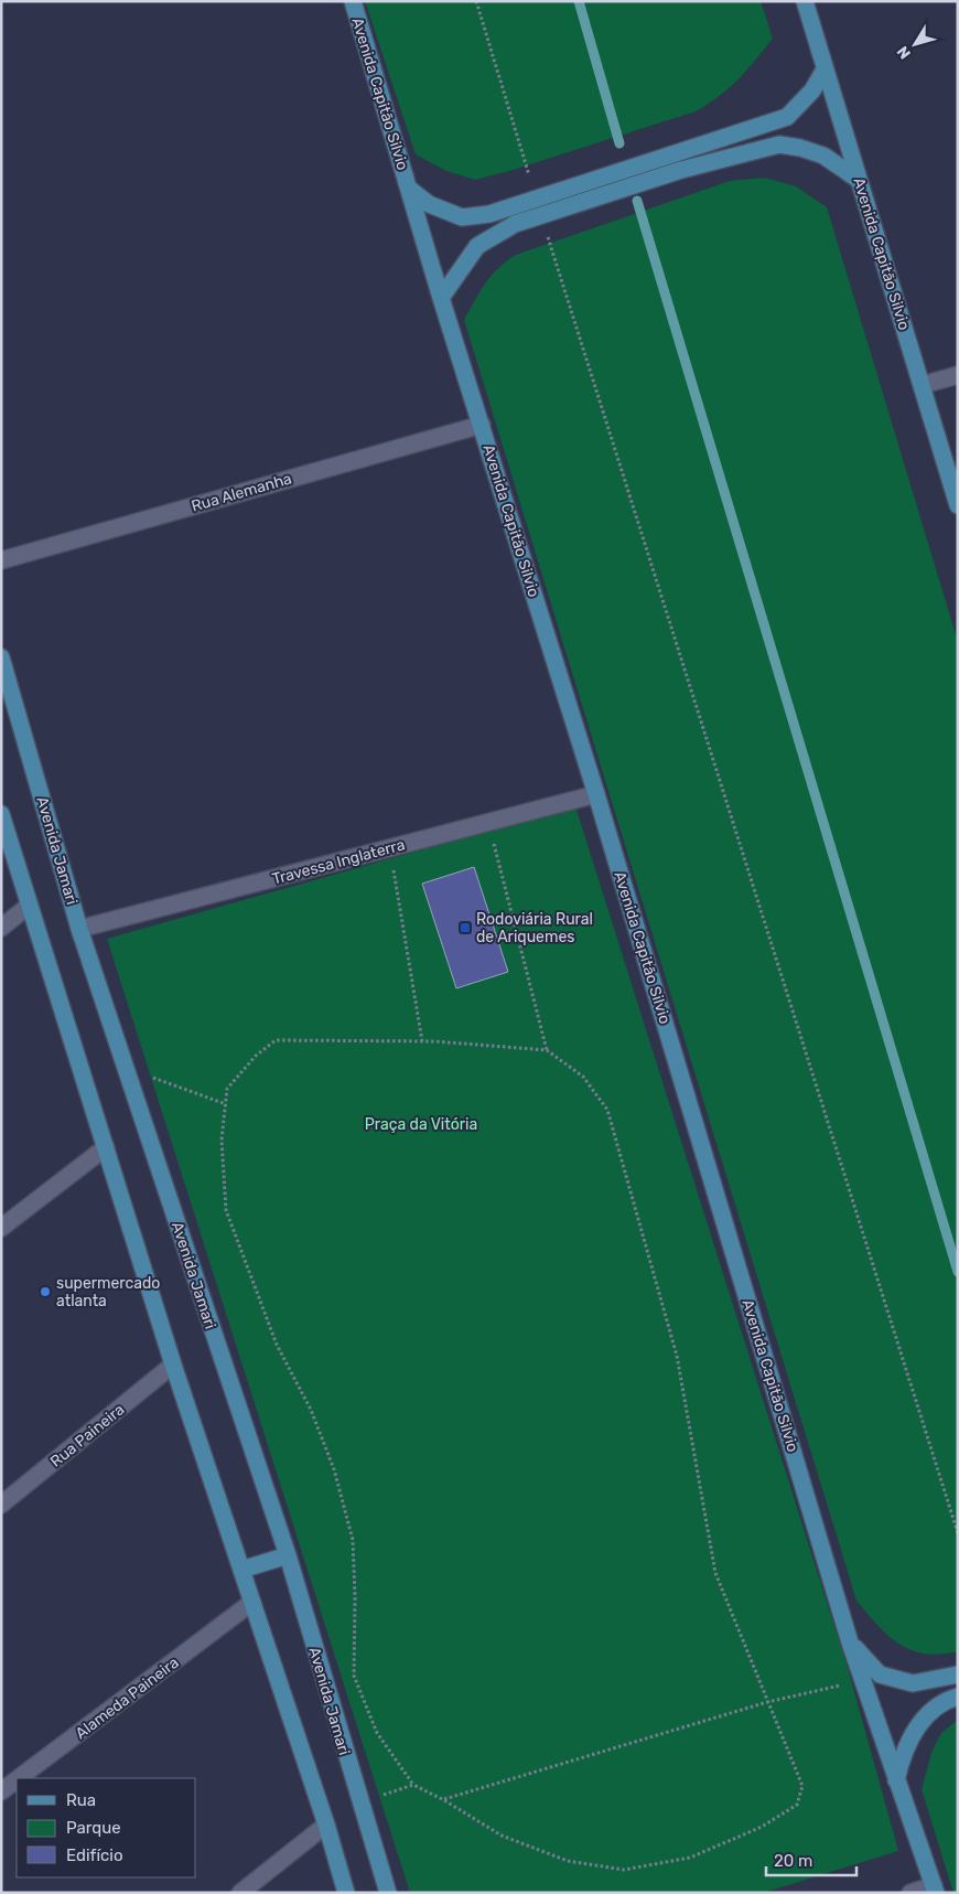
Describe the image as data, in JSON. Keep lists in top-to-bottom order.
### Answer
{
  "streets": {
    "main road": ["Avenida Capitão Silvio", "Avenida Jamari"],
    "street": [
      "Rua Alemanha",
      "Travessa Inglaterra",
      "Rua Paineira",
      "Alameda Paineira"
    ]
  },
  "crossings": [
    ["Avenida Capitão Silvio", "Rua Alemanha"],
    ["Avenida Capitão Silvio", "Travessa Inglaterra"],
    ["Avenida Jamari", "Travessa Inglaterra"]
  ],
  "parks": ["Praça da Vitória"],
  "places": {
    "transit": ["Rodoviária Rural de Ariquemes"],
    "other": ["supermercado atlanta"]
  },
  "legend": ["Rua", "Parque", "Edifício"],
  "scale_bar": "20 m",
  "north": "bottom left"
}
